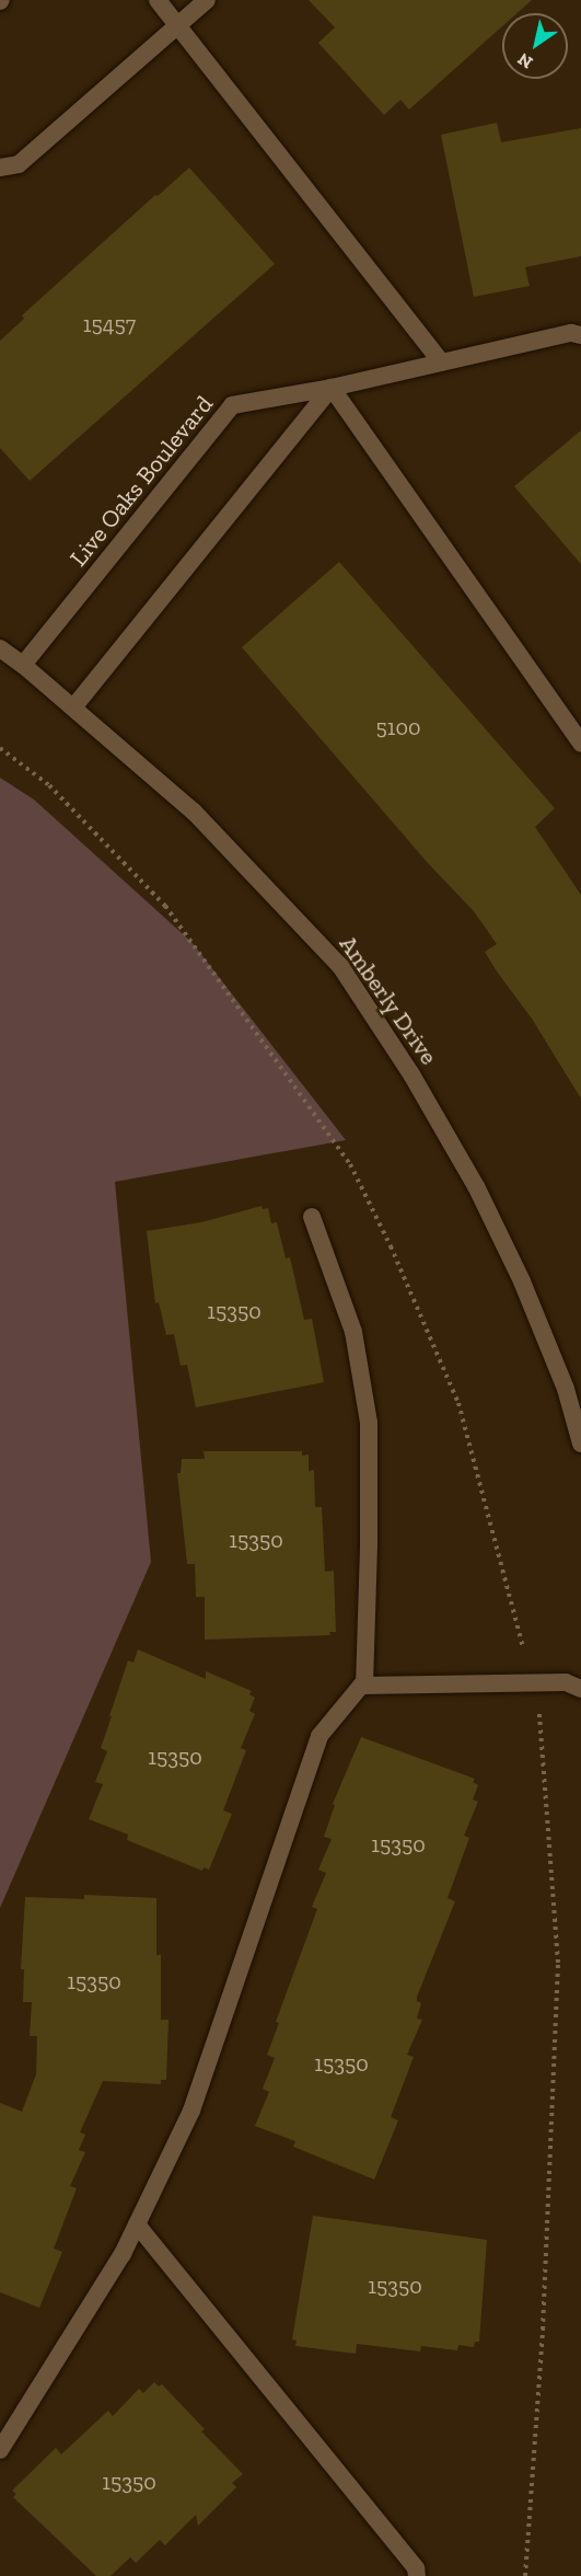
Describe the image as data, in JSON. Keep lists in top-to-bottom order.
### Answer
{
  "streets": {
    "street": ["Live Oaks Boulevard", "Amberly Drive"]
  },
  "crossings": [
    ["Live Oaks Boulevard", "Amberly Drive"]
  ],
  "house_numbers": [
    "15457",
    "5100",
    "15350",
    "15350",
    "15350",
    "15350",
    "15350",
    "15350",
    "15350",
    "15350"
  ],
  "north": "bottom left"
}
